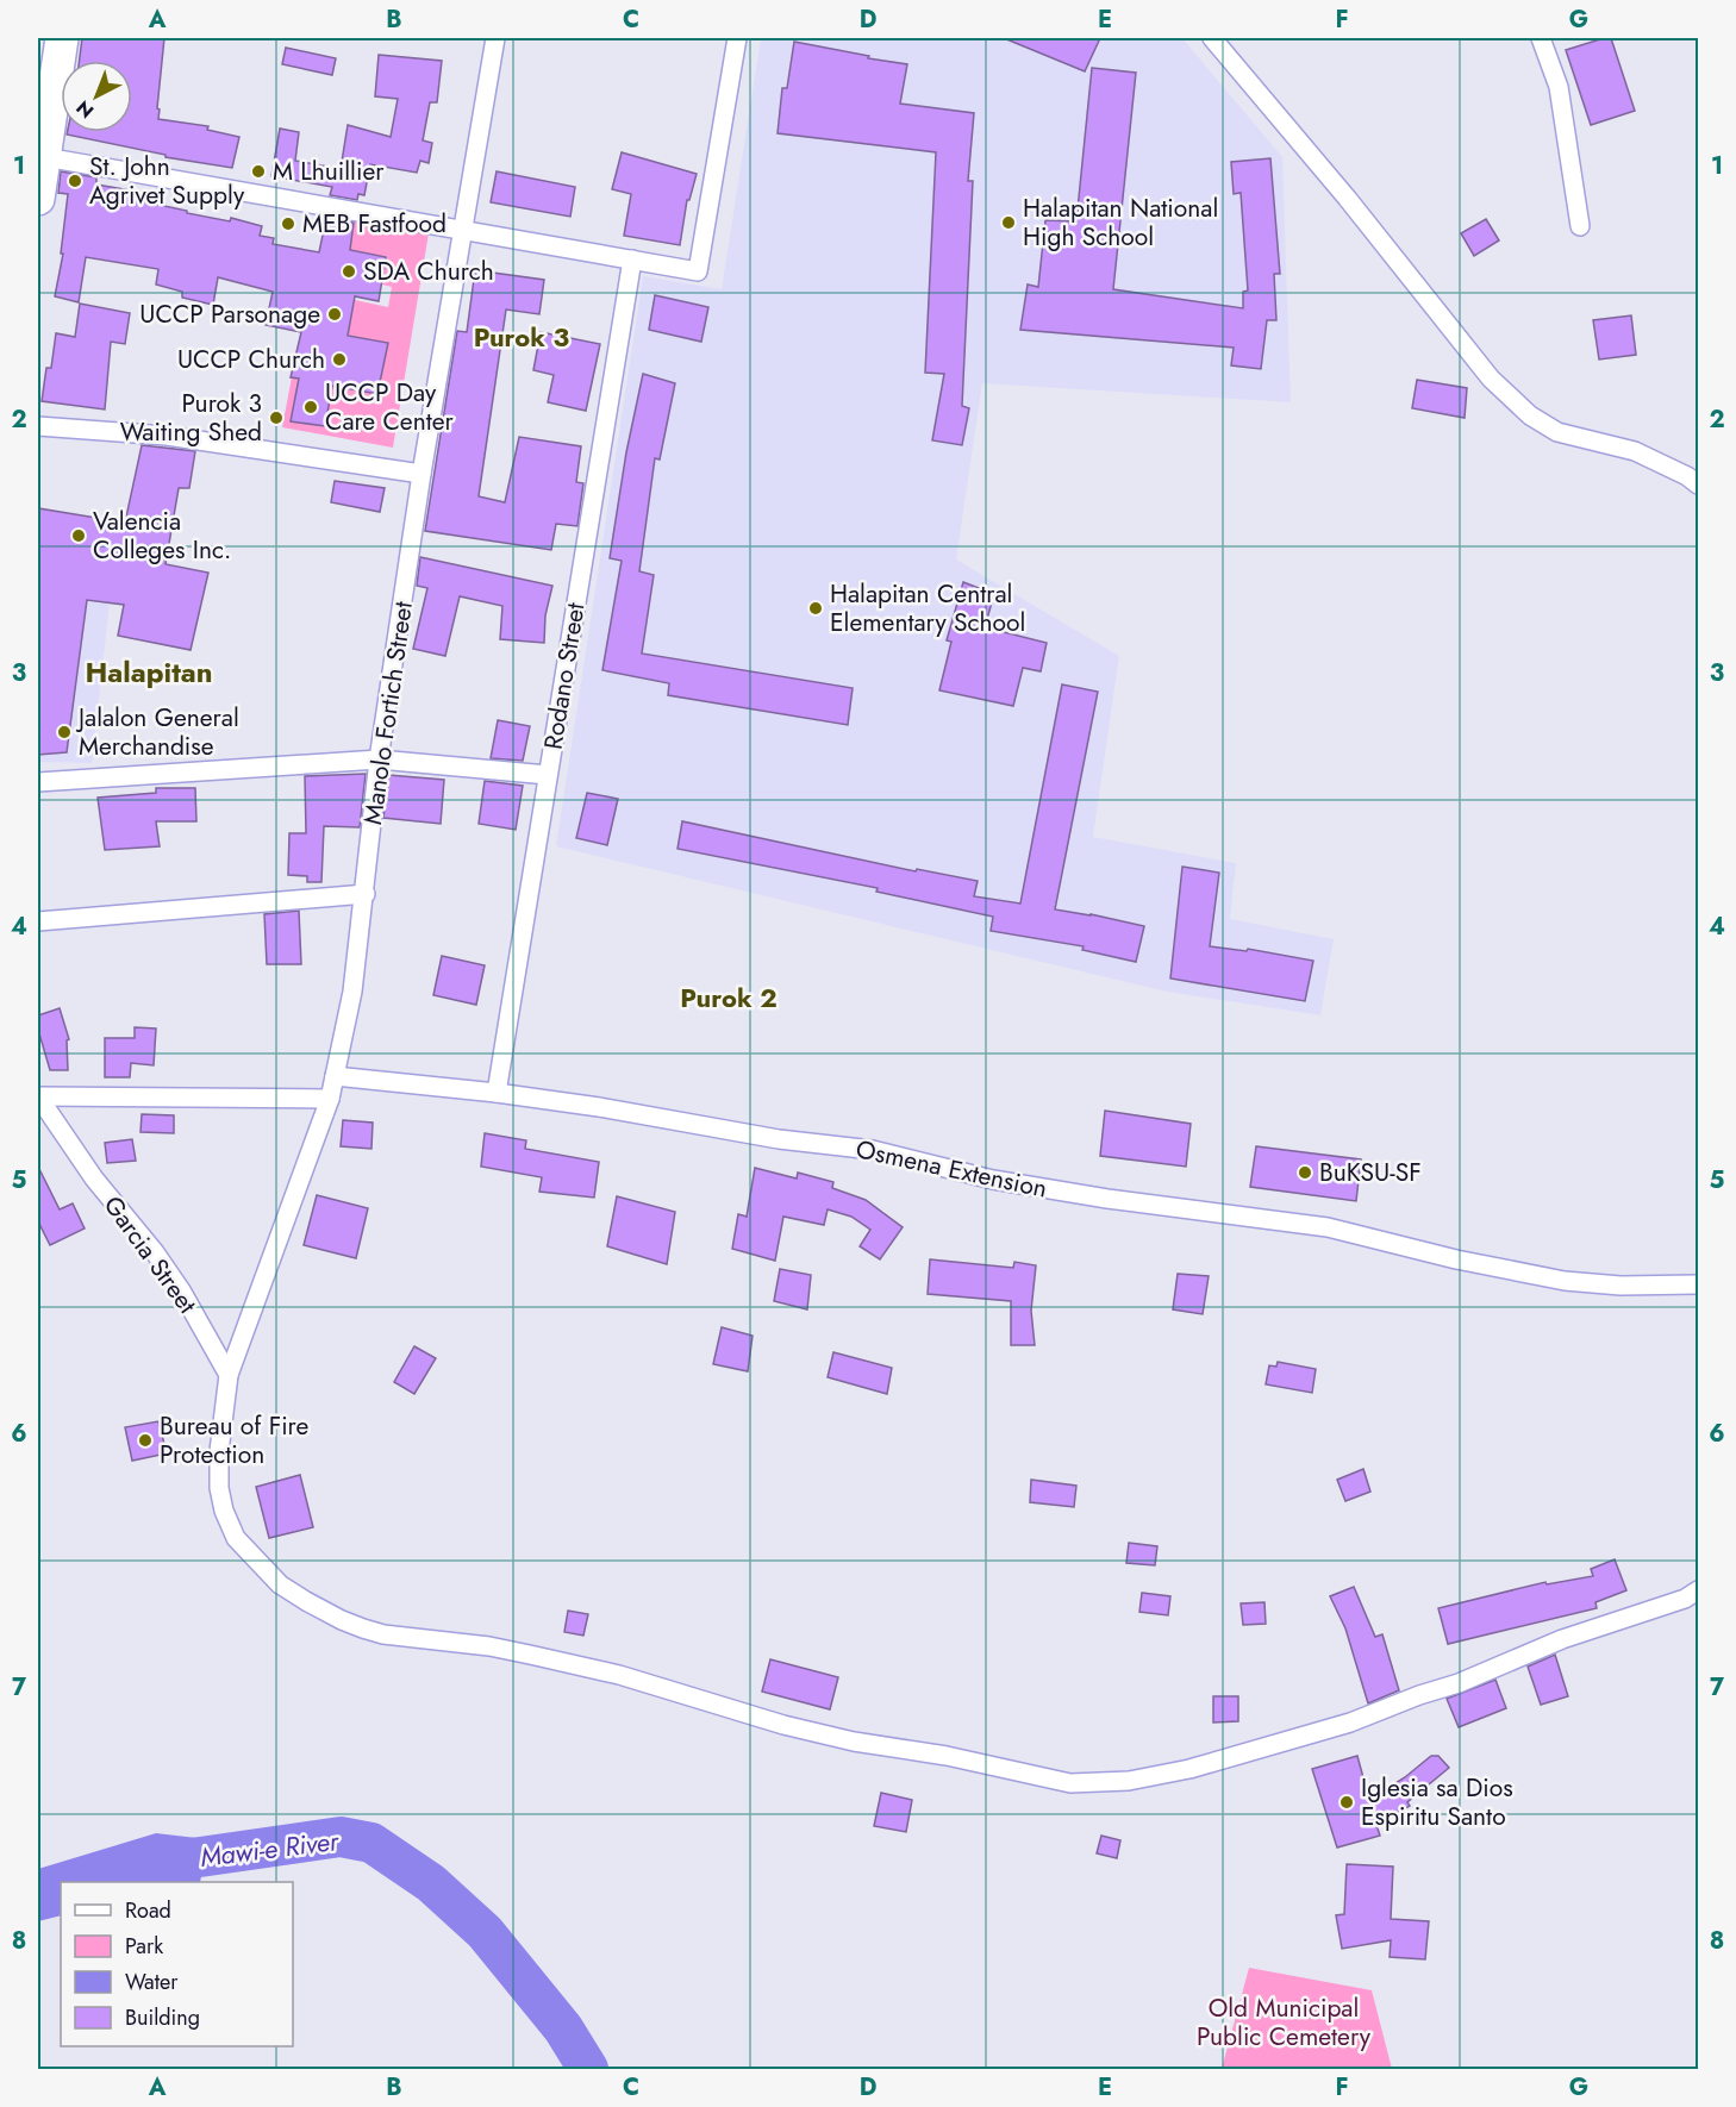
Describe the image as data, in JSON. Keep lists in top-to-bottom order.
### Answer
{
  "streets": {
    "street": [
      "Rodano Street",
      "Manolo Fortich Street",
      "Osmena Extension",
      "Garcia Street"
    ]
  },
  "crossings": [
    ["Rodano Street", "Osmena Extension"],
    ["Manolo Fortich Street", "Osmena Extension"],
    ["Manolo Fortich Street", "Garcia Street"]
  ],
  "districts": ["Purok 3", "Halapitan", "Purok 2"],
  "water": ["Mawi-e River"],
  "parks": ["Old Municipal Public Cemetery"],
  "places": [
    "M Lhuillier",
    "St. John Agrivet Supply",
    "Halapitan National High School",
    "MEB Fastfood",
    "SDA Church",
    "UCCP Parsonage",
    "UCCP Church",
    "UCCP Day Care Center",
    "Purok 3 Waiting Shed",
    "Valencia Colleges Inc.",
    "Halapitan Central Elementary School",
    "Jalalon General Merchandise",
    "BuKSU-SF",
    "Bureau of Fire Protection",
    "Iglesia sa Dios Espiritu Santo"
  ],
  "legend": [
    "Road",
    "Park",
    "Water",
    "Building"
  ],
  "north": "bottom left",
  "grid": {
    "columns": [
      "A",
      "B",
      "C",
      "D",
      "E",
      "F",
      "G"
    ],
    "rows": [
      "1",
      "2",
      "3",
      "4",
      "5",
      "6",
      "7",
      "8"
    ]
  }
}
